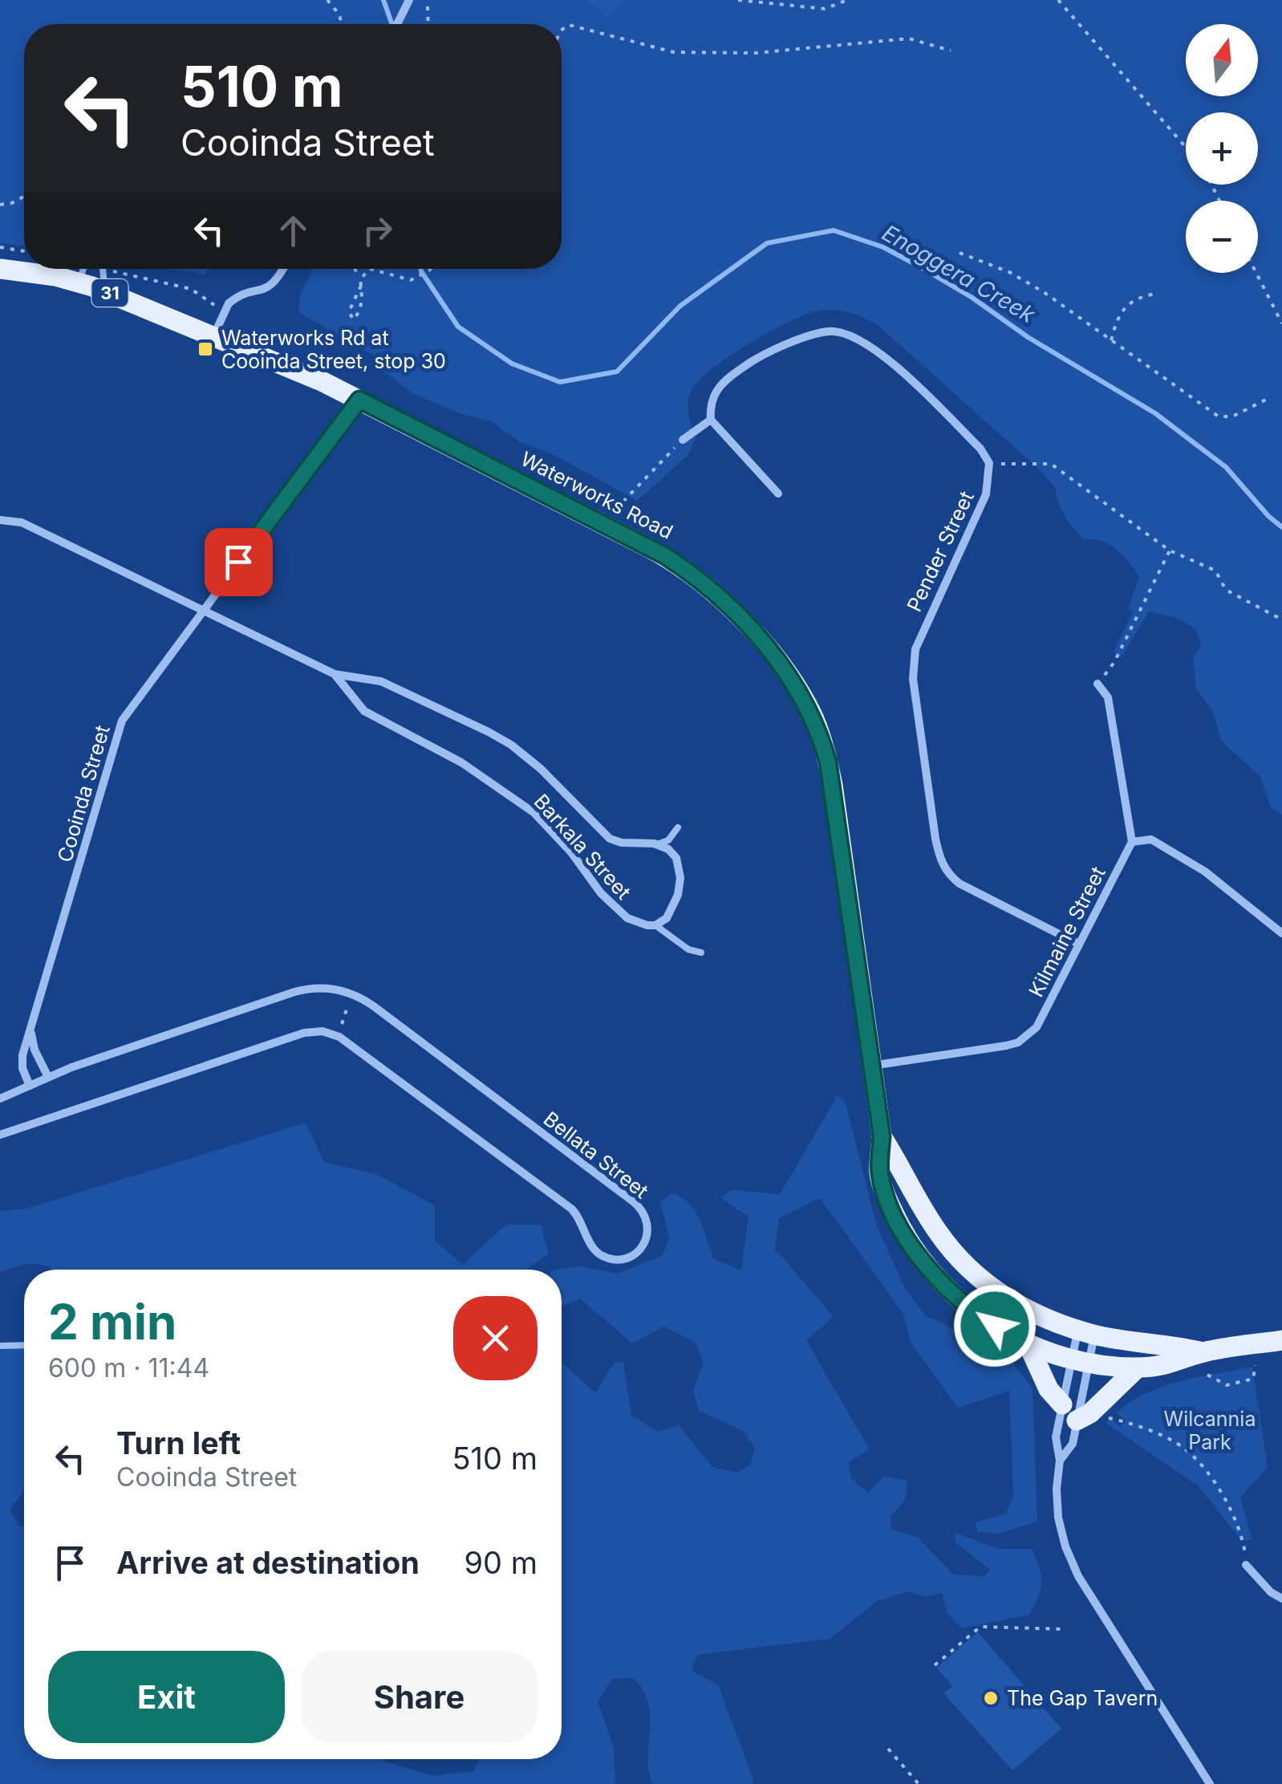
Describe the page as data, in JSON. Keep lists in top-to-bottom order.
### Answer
{
  "streets": {
    "main road": ["31", "Waterworks Road"],
    "street": [
      "Pender Street",
      "Cooinda Street",
      "Barkala Street",
      "Kilmaine Street",
      "Bellata Street"
    ]
  },
  "crossings": [
    ["Waterworks Road", "Cooinda Street"],
    ["Waterworks Road", "Kilmaine Street"],
    ["Pender Street", "Kilmaine Street"],
    ["Cooinda Street", "Barkala Street"],
    ["Cooinda Street", "Bellata Street"]
  ],
  "water": ["Enoggera Creek"],
  "parks": ["Wilcannia Park"],
  "places": {
    "transit": ["Waterworks Rd at Cooinda Street, stop 30"],
    "other": ["The Gap Tavern"]
  },
  "north": "top",
  "page": {
    "map_buttons": ["+", "−"],
    "turn": ["510 m", "Cooinda Street"],
    "heading": ["2 min", "600 m · 11:44"],
    "list": [
      {
        "name": "Turn left",
        "note": "Cooinda Street",
        "value": "510 m"
      },
      {
        "name": "Arrive at destination",
        "value": "90 m"
      }
    ],
    "buttons": ["Exit", "Share"]
  }
}
